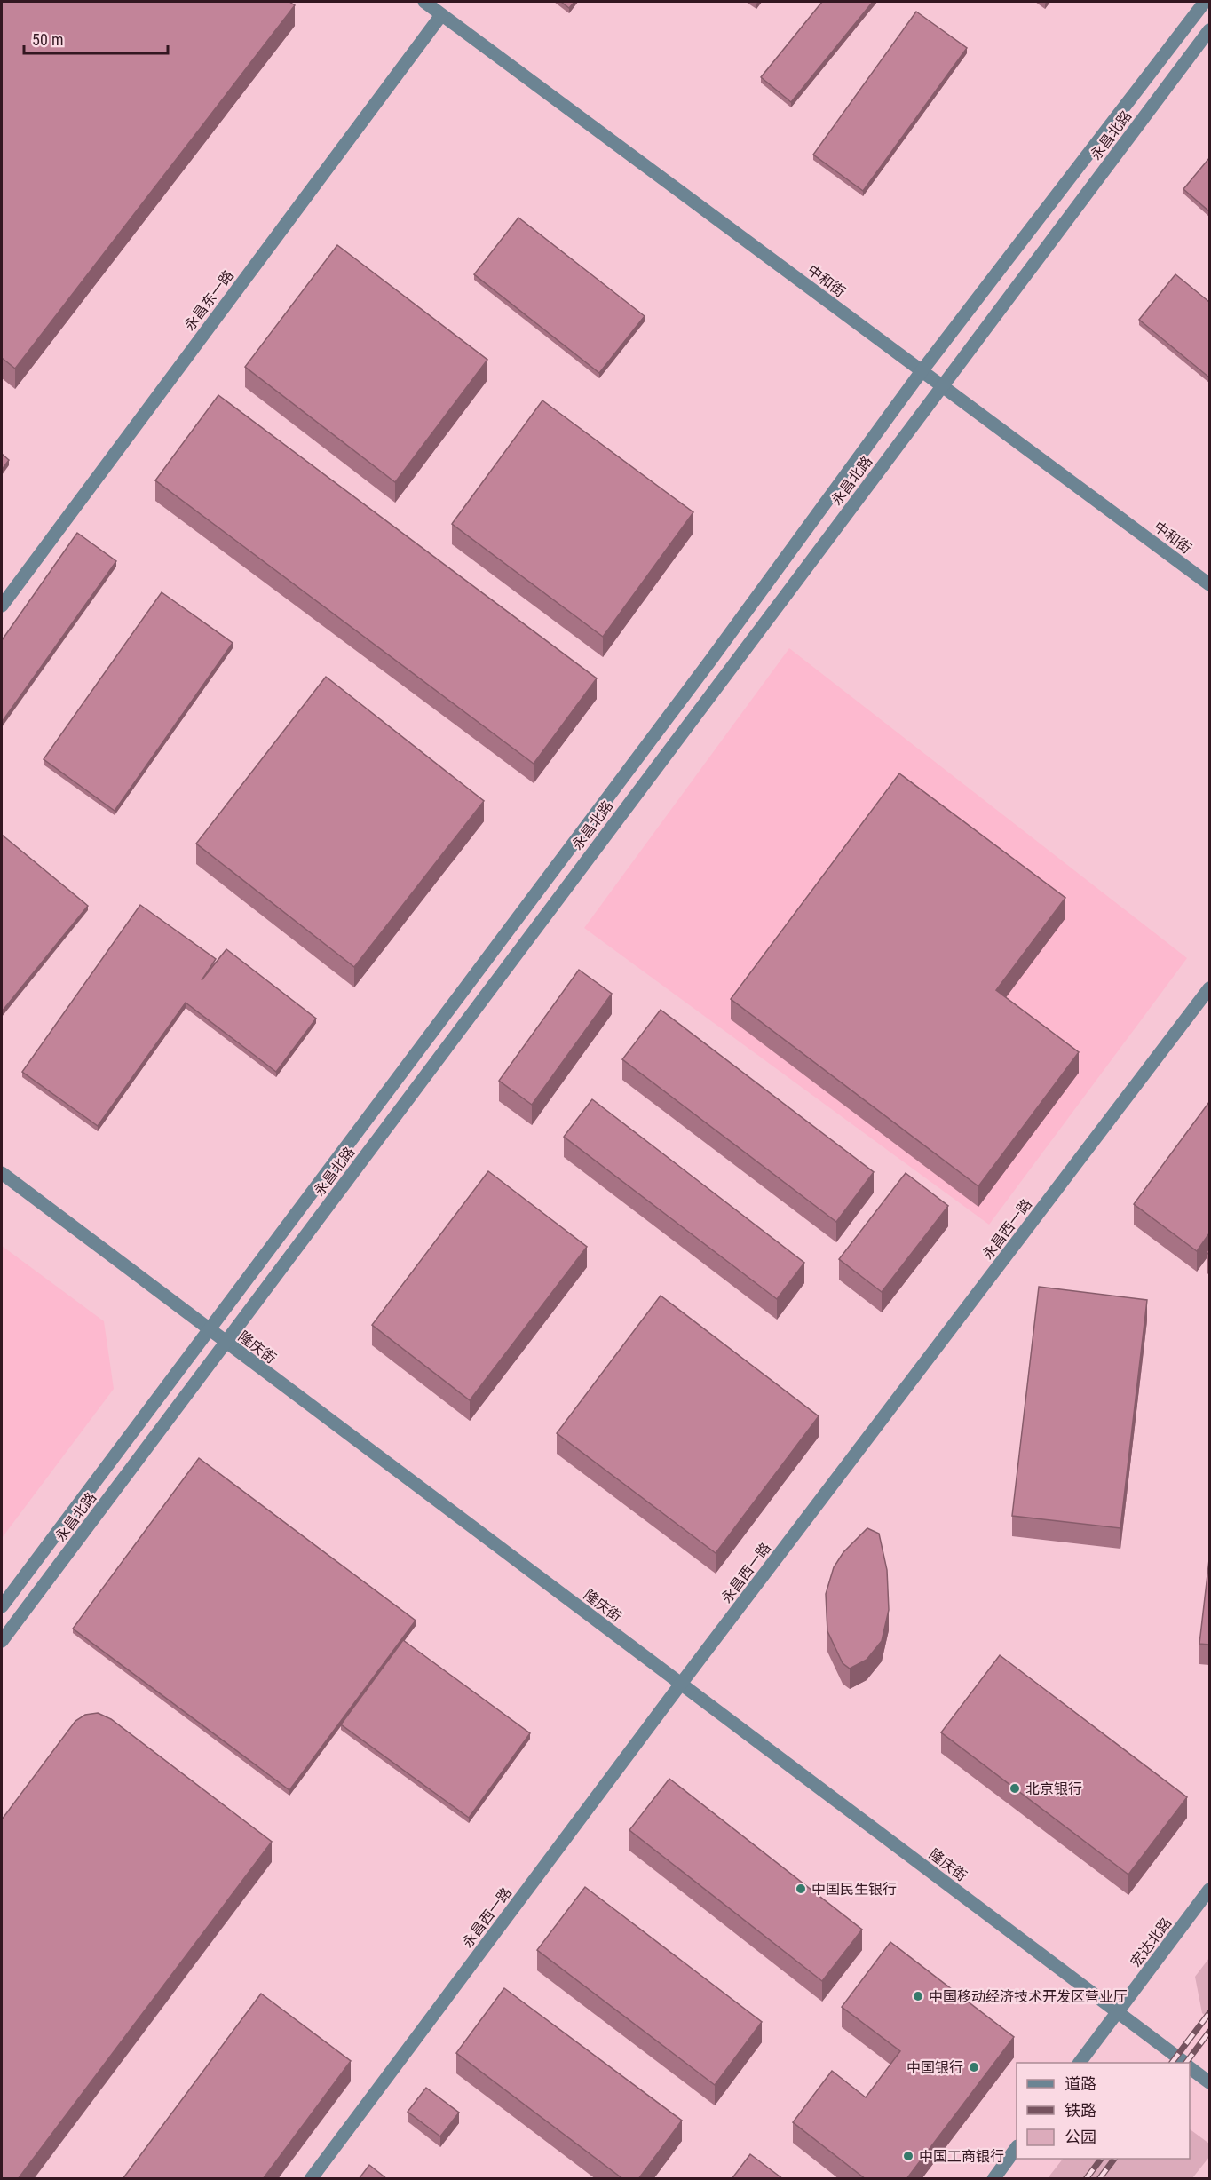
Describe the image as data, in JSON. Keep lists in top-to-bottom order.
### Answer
{
  "streets": {
    "street": [
      "永昌北路",
      "中和街",
      "永昌东一路",
      "永昌西一路",
      "隆庆街",
      "宏达北路"
    ]
  },
  "crossings": [
    ["永昌北路", "中和街"],
    ["永昌北路", "隆庆街"],
    ["中和街", "永昌东一路"],
    ["永昌西一路", "隆庆街"],
    ["隆庆街", "宏达北路"]
  ],
  "places": [
    "北京银行",
    "中国民生银行",
    "中国移动经济技术开发区营业厅",
    "中国银行",
    "中国工商银行"
  ],
  "legend": ["道路", "铁路", "公园"],
  "scale_bar": "50 m"
}
